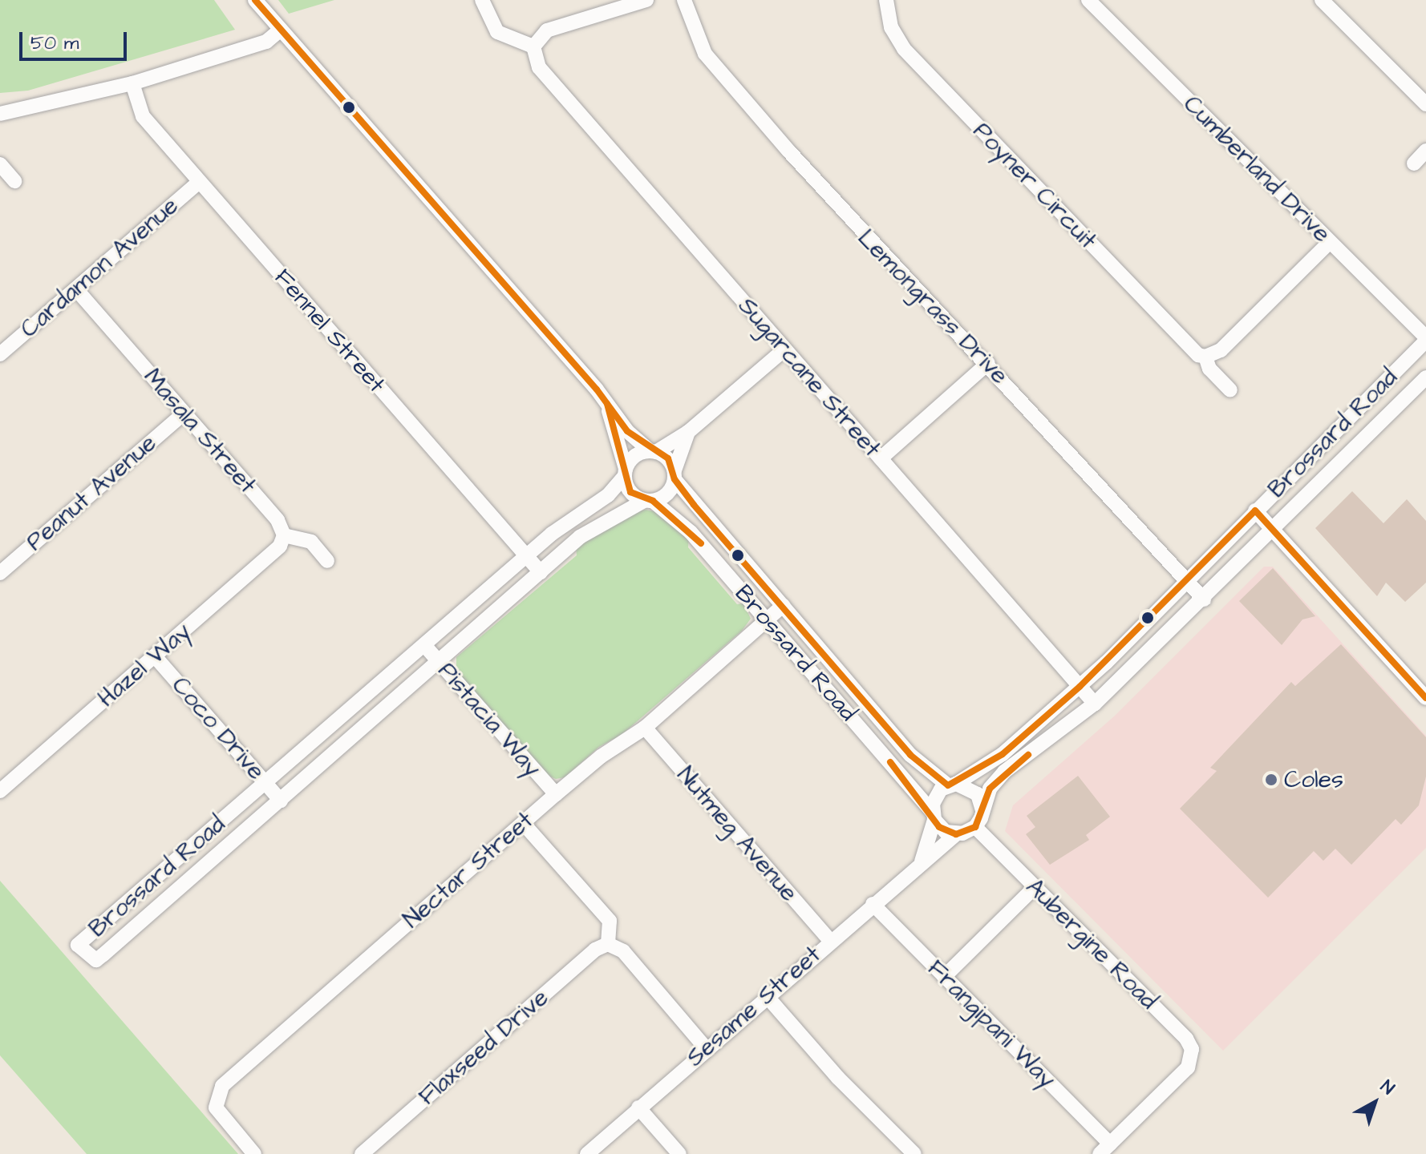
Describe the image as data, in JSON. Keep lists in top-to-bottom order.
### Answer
{
  "streets": {
    "street": [
      "Cumberland Drive",
      "Poyner Circuit",
      "Cardamon Avenue",
      "Lemongrass Drive",
      "Fennel Street",
      "Sugarcane Street",
      "Masala Street",
      "Brossard Road",
      "Peanut Avenue",
      "Hazel Way",
      "Pistacia Way",
      "Coco Drive",
      "Nutmeg Avenue",
      "Nectar Street",
      "Aubergine Road",
      "Sesame Street",
      "Frangipani Way",
      "Flaxseed Drive"
    ]
  },
  "crossings": [
    ["Cumberland Drive", "Brossard Road"],
    ["Cardamon Avenue", "Fennel Street"],
    ["Cardamon Avenue", "Masala Street"],
    ["Lemongrass Drive", "Brossard Road"],
    ["Fennel Street", "Brossard Road"],
    ["Sugarcane Street", "Brossard Road"],
    ["Masala Street", "Peanut Avenue"],
    ["Masala Street", "Hazel Way"],
    ["Brossard Road", "Pistacia Way"],
    ["Brossard Road", "Coco Drive"],
    ["Brossard Road", "Nectar Street"],
    ["Brossard Road", "Aubergine Road"],
    ["Brossard Road", "Sesame Street"],
    ["Hazel Way", "Coco Drive"],
    ["Pistacia Way", "Nectar Street"],
    ["Nutmeg Avenue", "Nectar Street"],
    ["Nutmeg Avenue", "Sesame Street"],
    ["Aubergine Road", "Sesame Street"],
    ["Aubergine Road", "Frangipani Way"],
    ["Sesame Street", "Frangipani Way"]
  ],
  "places": ["Coles"],
  "scale_bar": "50 m",
  "north": "top right"
}
